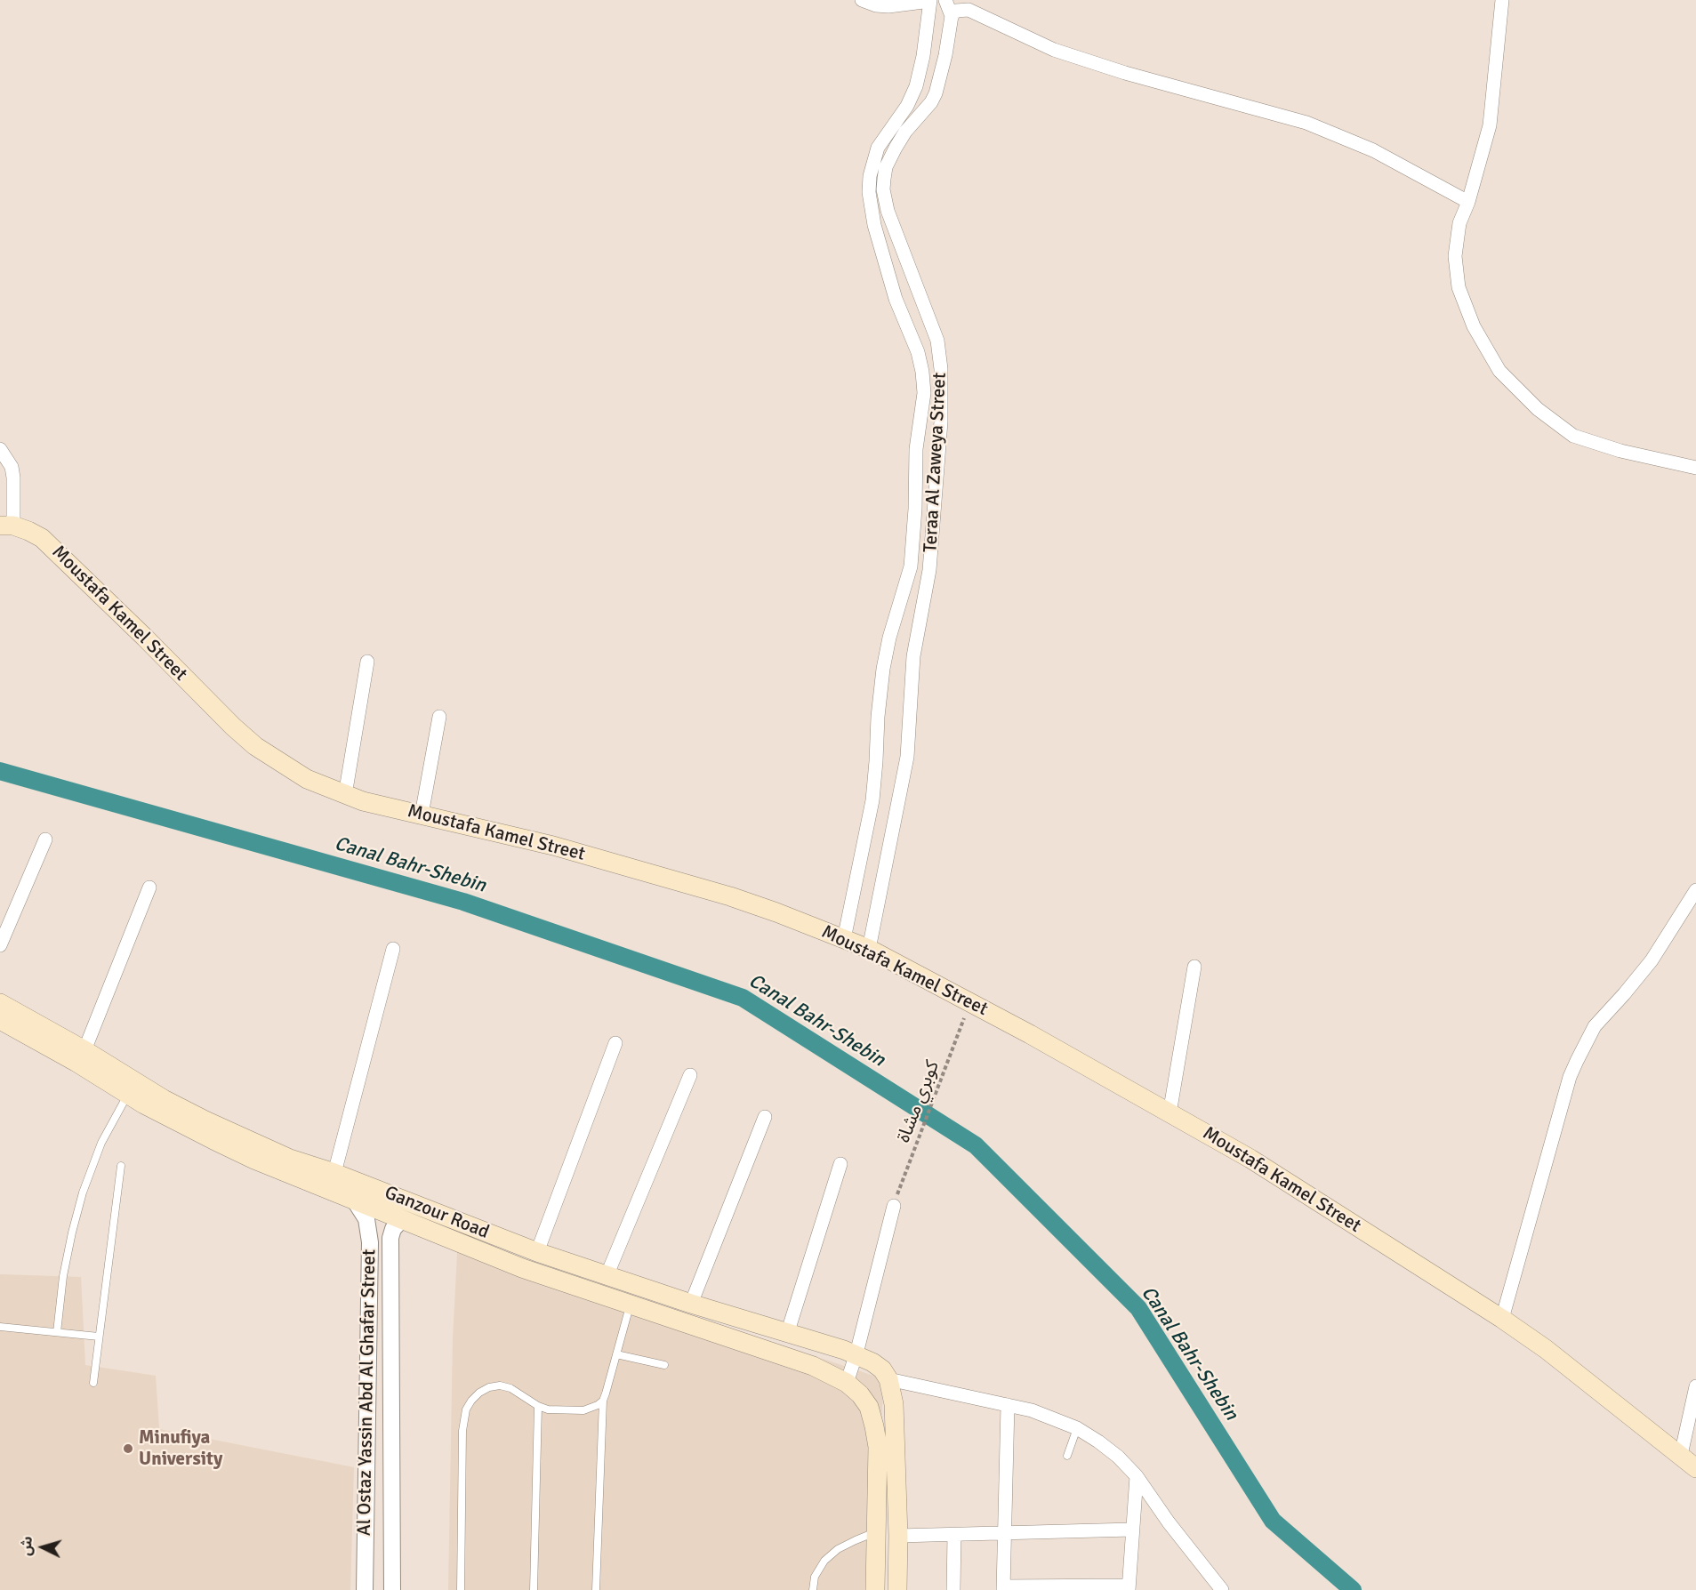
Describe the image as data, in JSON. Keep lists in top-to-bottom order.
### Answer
{
  "streets": {
    "main road": ["Moustafa Kamel Street", "Ganzour Road"],
    "street": ["Teraa Al Zaweya Street", "Al Ostaz Yassin Abd Al Ghafar Street"],
    "path": ["كوبري مشاة"]
  },
  "crossings": [
    ["Teraa Al Zaweya Street", "Moustafa Kamel Street"],
    ["Ganzour Road", "Al Ostaz Yassin Abd Al Ghafar Street"]
  ],
  "water": ["Canal Bahr-Shebin"],
  "places": ["Minufiya University"],
  "north": "left"
}
